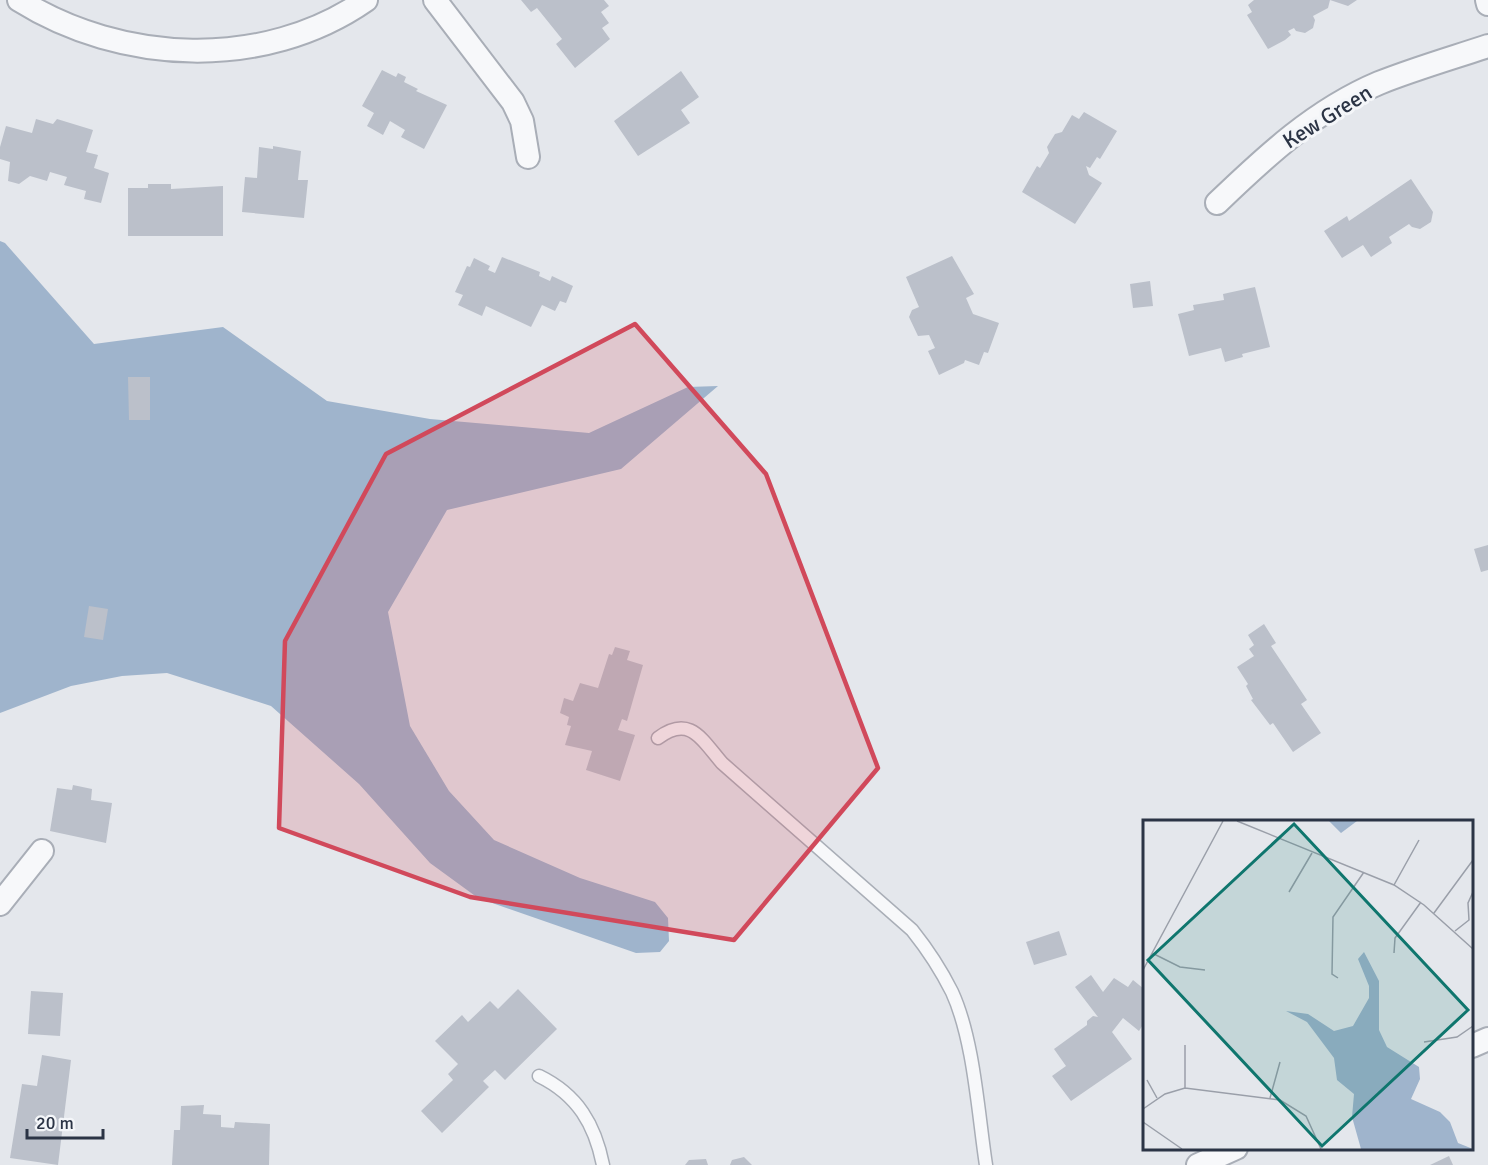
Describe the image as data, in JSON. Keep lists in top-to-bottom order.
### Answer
{
  "streets": {
    "street": ["Kew Green"]
  },
  "scale_bar": "20 m"
}
